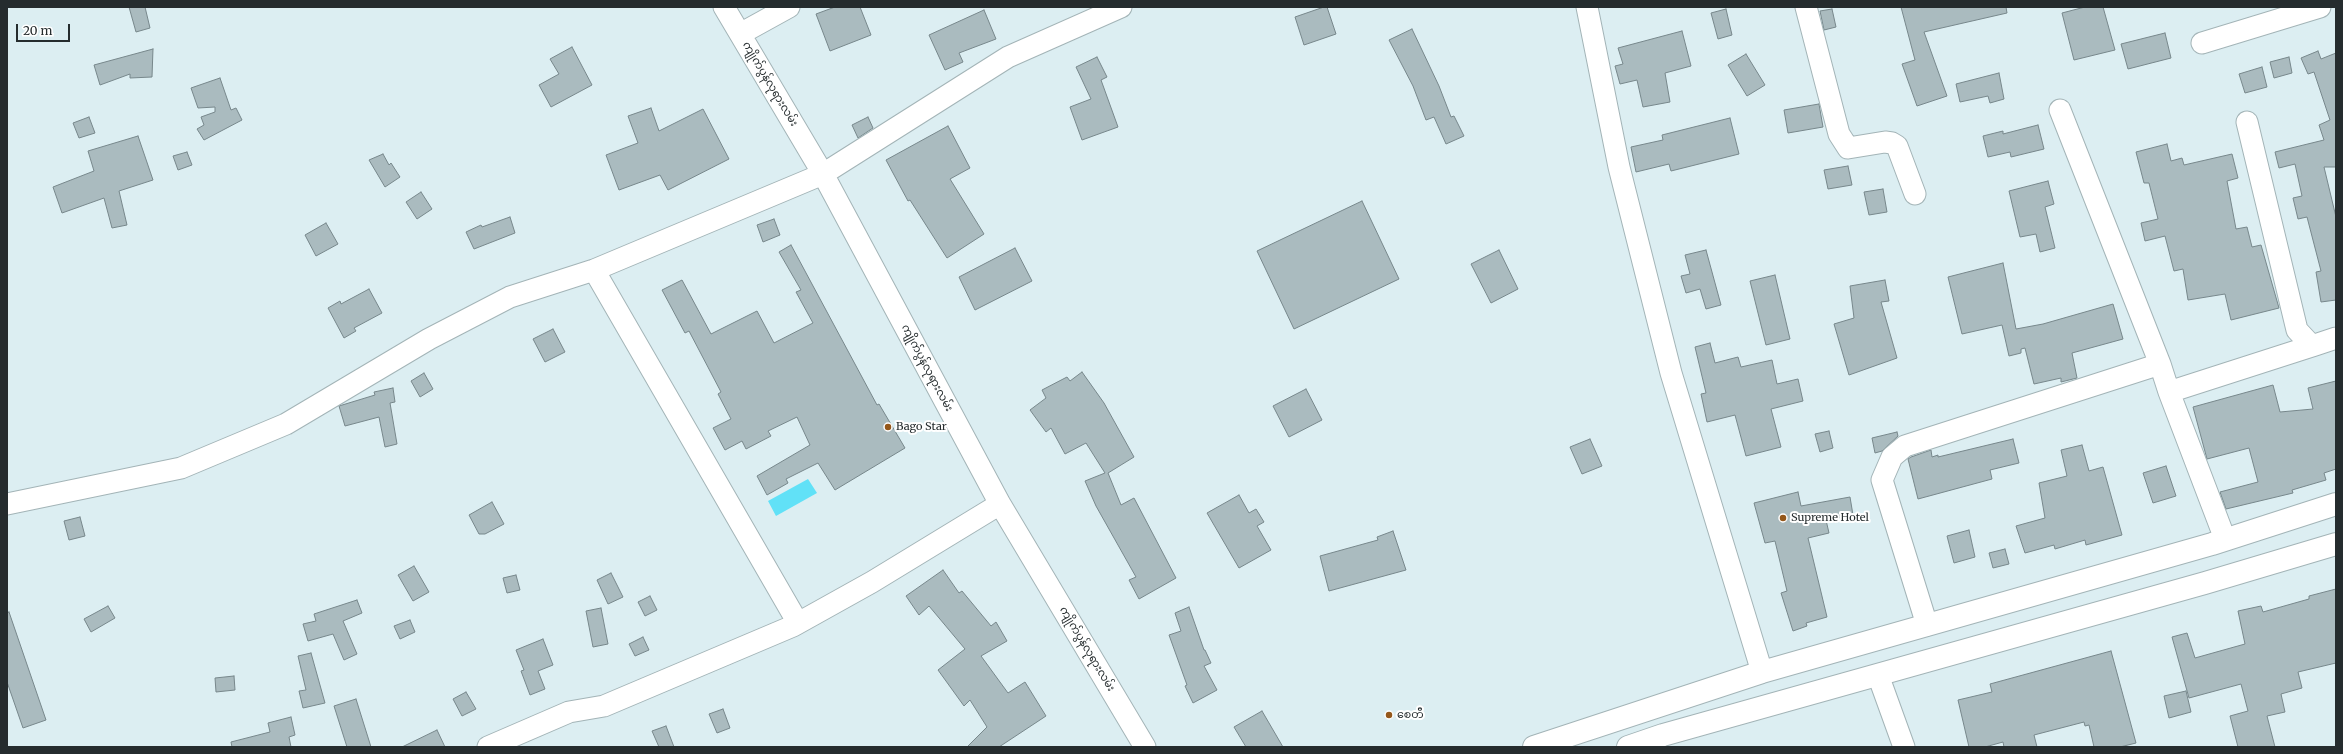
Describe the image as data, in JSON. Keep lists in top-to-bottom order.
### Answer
{
  "streets": {
    "street": ["ကျိုက်ပွန်လုရားလမ်း"]
  },
  "places": ["Bago Star", "Supreme Hotel", "စေတီ"],
  "scale_bar": "20 m"
}
